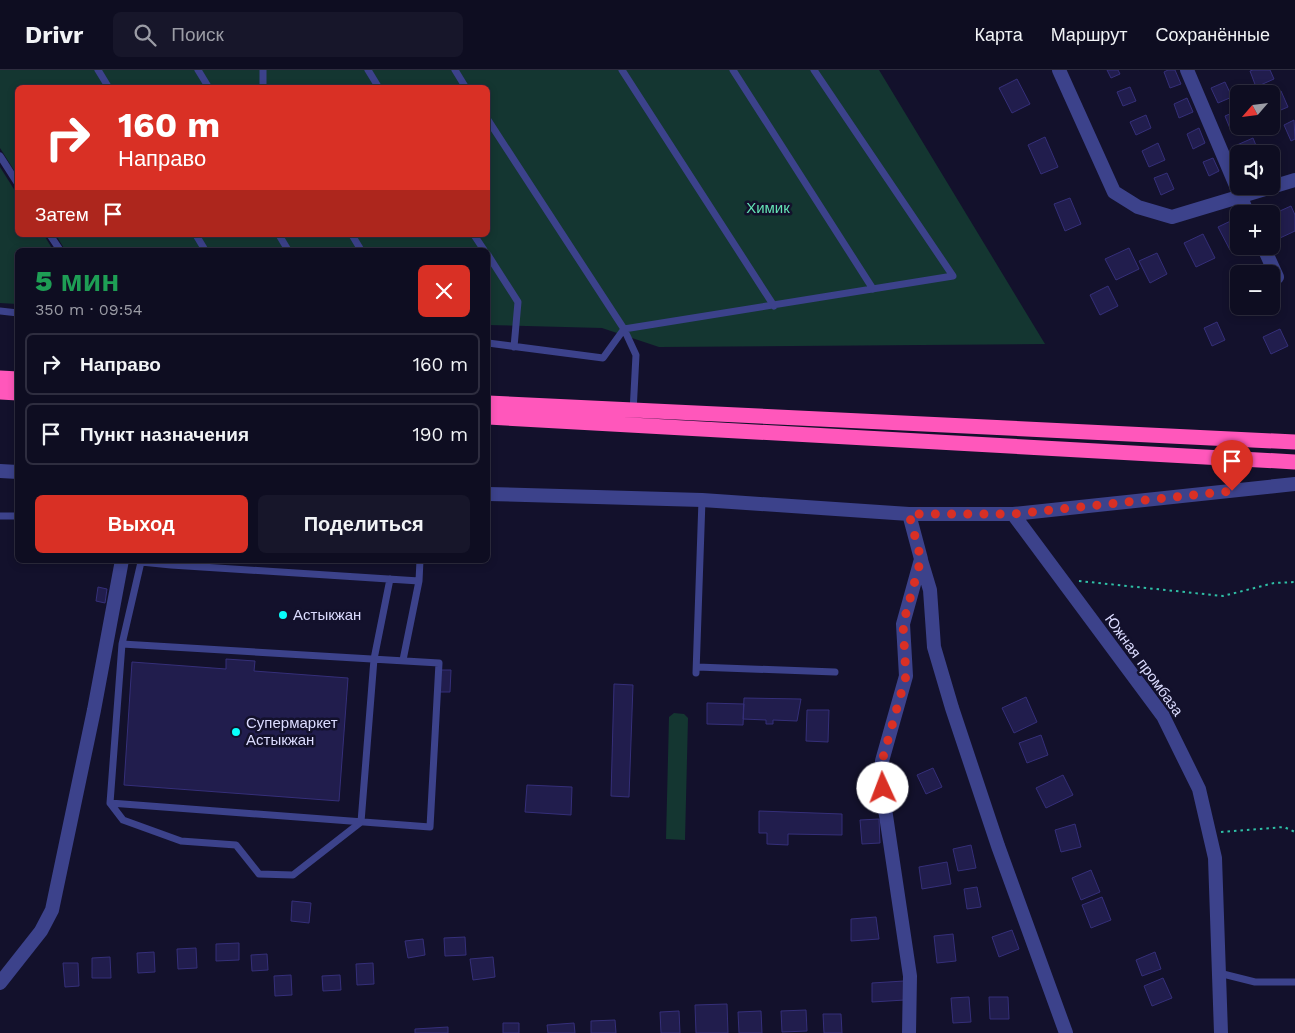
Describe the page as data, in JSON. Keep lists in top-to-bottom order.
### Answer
{
  "streets": {
    "street": ["Южная промбаза"]
  },
  "parks": ["Химик"],
  "places": ["Астыкжан", "Супермаркет Астыкжан"],
  "north": "bottom left",
  "page": {
    "header": "Drivr",
    "search": "Поиск",
    "nav": ["Карта", "Маршрут", "Сохранённые"],
    "map_buttons": ["+", "−"],
    "turn": ["160 m", "Направо"],
    "then": "Затем",
    "heading": ["5 мин", "350 m · 09:54"],
    "list": [
      {
        "name": "Направо",
        "value": "160 m"
      },
      {
        "name": "Пункт назначения",
        "value": "190 m"
      }
    ],
    "buttons": ["Выход", "Поделиться"]
  }
}
